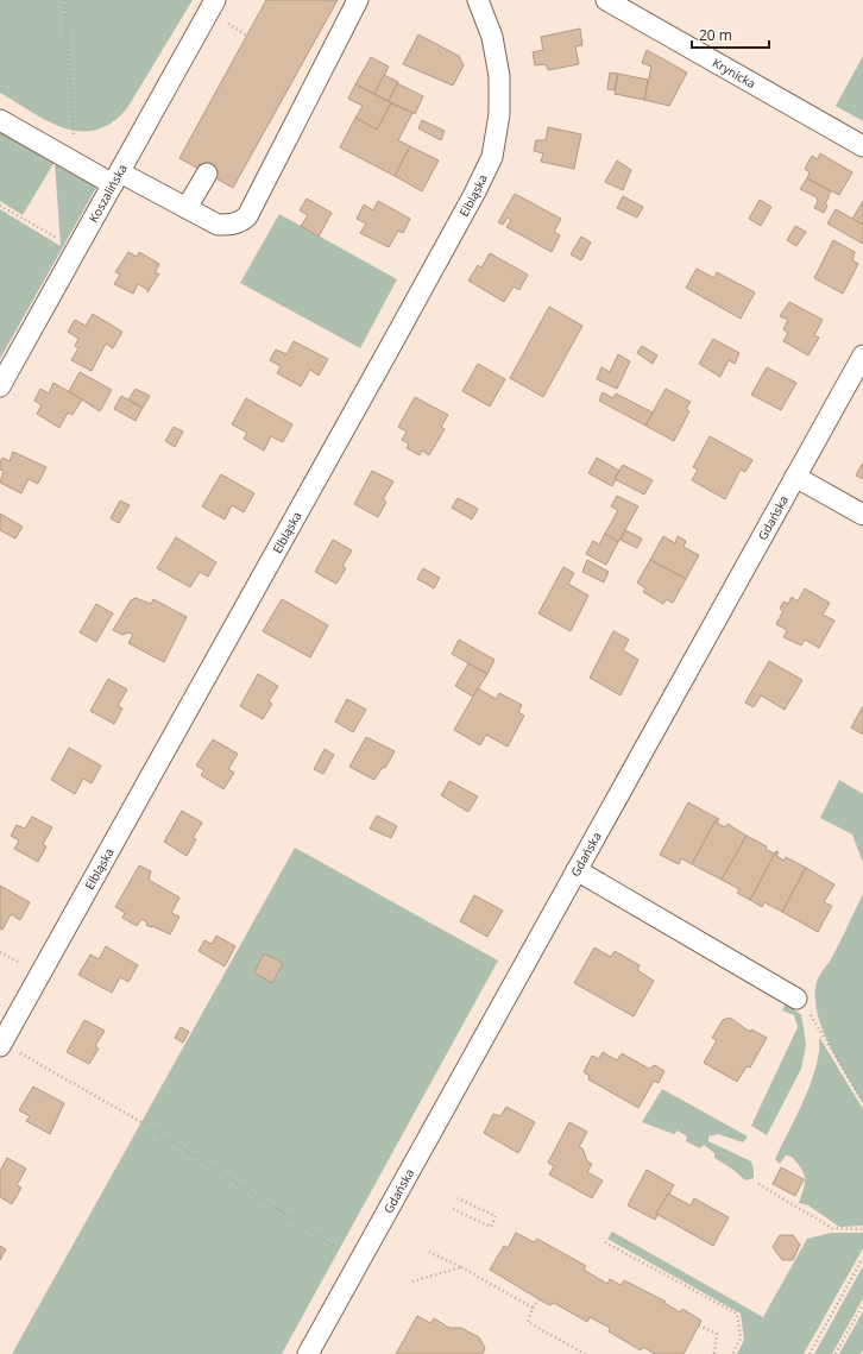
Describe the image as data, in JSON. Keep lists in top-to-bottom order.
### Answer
{
  "streets": {
    "street": [
      "Krynicka",
      "Koszalińska",
      "Elbląska",
      "Gdańska"
    ]
  },
  "scale_bar": "20 m"
}
